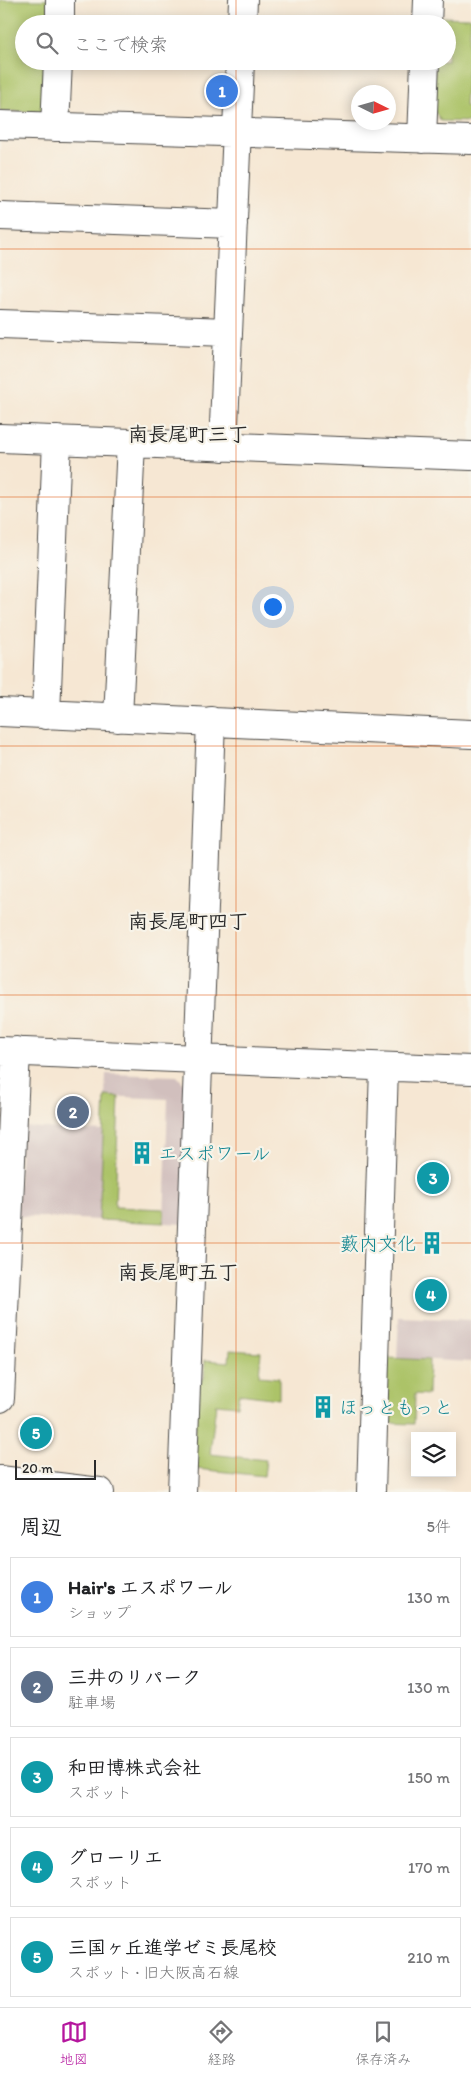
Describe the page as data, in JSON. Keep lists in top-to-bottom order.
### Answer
{
  "districts": ["南長尾町三丁", "南長尾町四丁", "南長尾町五丁"],
  "places": {
    "building": ["エスポワール", "藪内文化", "ほっともっと"]
  },
  "scale_bar": "20 m",
  "north": "right",
  "page": {
    "search": "ここで検索",
    "pins": [
      "1",
      "2",
      "3",
      "4",
      "5"
    ],
    "scale": "20 m",
    "heading": ["周辺", "5件"],
    "list": [
      {
        "mark": "1",
        "name": "Hair's エスポワール",
        "note": "ショップ",
        "value": "130 m"
      },
      {
        "mark": "2",
        "name": "三井のリパーク",
        "note": "駐車場",
        "value": "130 m"
      },
      {
        "mark": "3",
        "name": "和田博株式会社",
        "note": "スポット",
        "value": "150 m"
      },
      {
        "mark": "4",
        "name": "グローリエ",
        "note": "スポット",
        "value": "170 m"
      },
      {
        "mark": "5",
        "name": "三国ヶ丘進学ゼミ長尾校",
        "note": "スポット · 旧大阪高石線",
        "value": "210 m"
      }
    ],
    "nav": ["地図", "経路", "保存済み"]
  }
}
